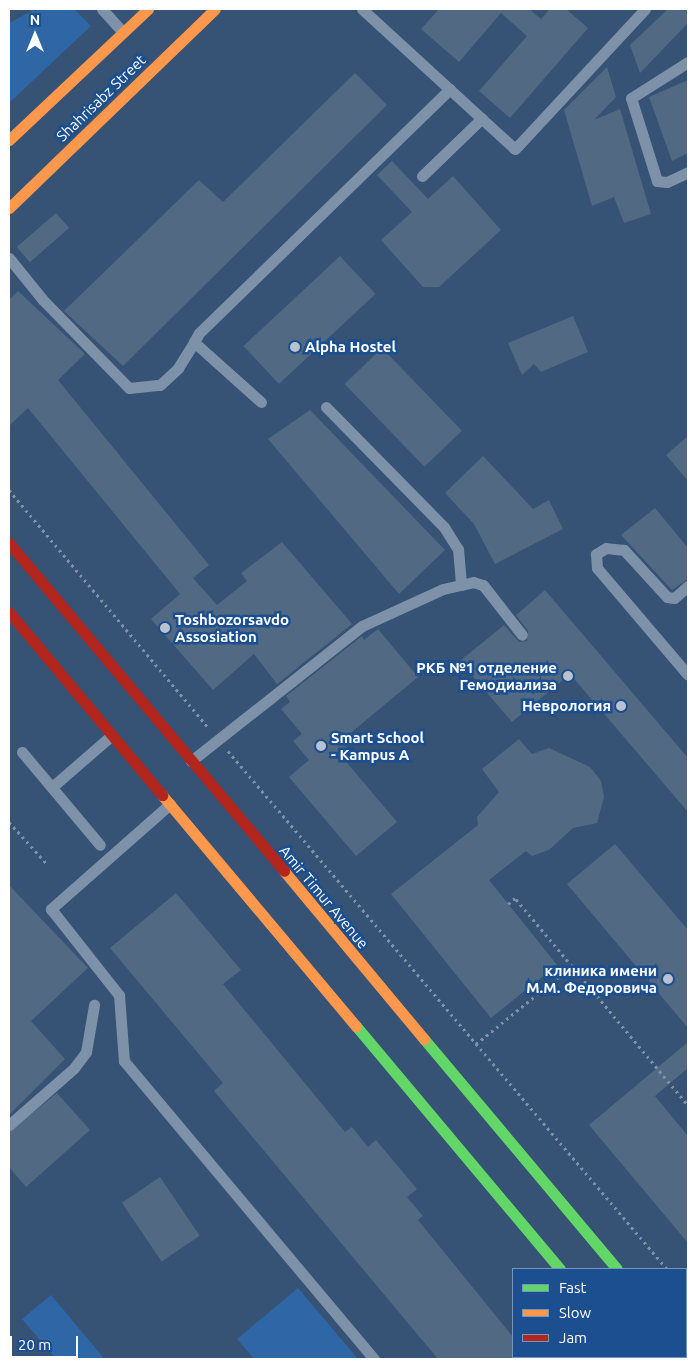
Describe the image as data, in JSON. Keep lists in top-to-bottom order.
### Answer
{
  "streets": {
    "main road": ["Shahrisabz Street", "Amir Timur Avenue"]
  },
  "places": [
    "Alpha Hostel",
    "Toshbozorsavdo Assosiation",
    "РКБ №1 отделение Гемодиализа",
    "Неврология",
    "Smart School - Kampus A",
    "клиника имени М.М. Федоровича"
  ],
  "legend": ["Fast", "Slow", "Jam"],
  "scale_bar": "20 m",
  "north": "top"
}
